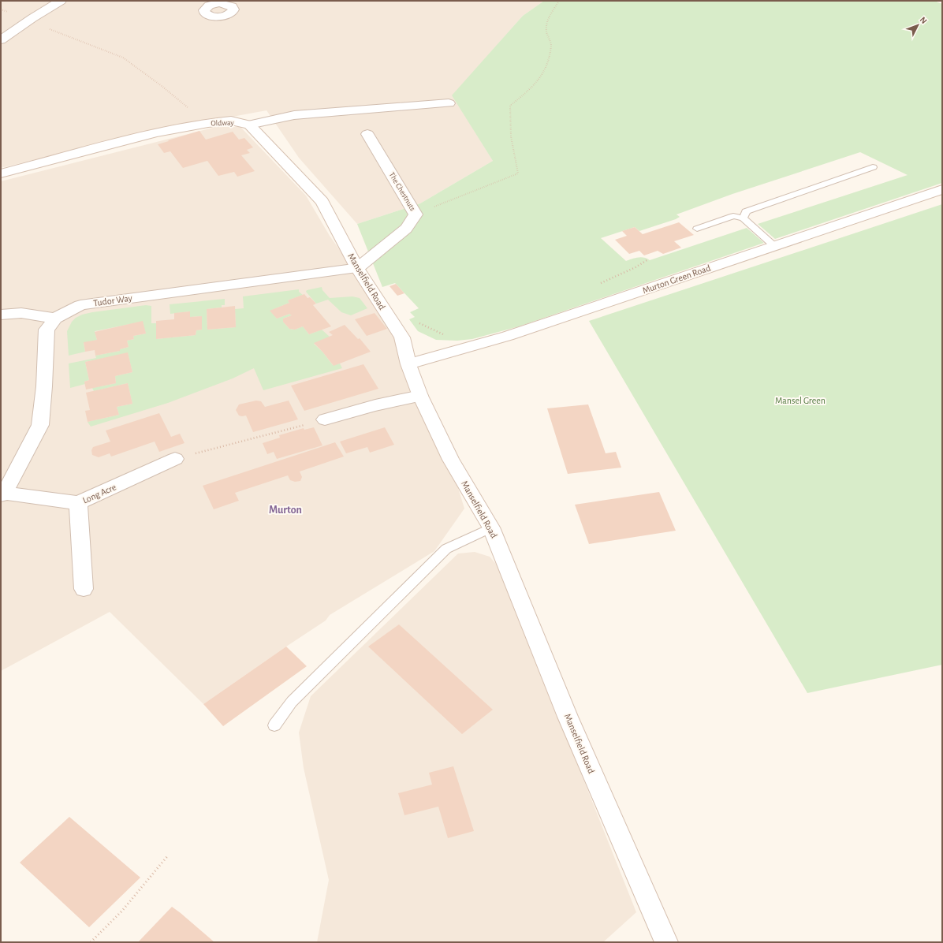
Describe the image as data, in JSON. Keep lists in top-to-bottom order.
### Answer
{
  "streets": {
    "street": [
      "Oldway",
      "The Chestnuts",
      "Murton Green Road",
      "Manselfield Road",
      "Tudor Way",
      "Long Acre"
    ]
  },
  "crossings": [
    ["Oldway", "Manselfield Road"],
    ["The Chestnuts", "Manselfield Road"],
    ["The Chestnuts", "Tudor Way"],
    ["Murton Green Road", "Manselfield Road"],
    ["Manselfield Road", "Tudor Way"],
    ["Tudor Way", "Long Acre"]
  ],
  "districts": ["Murton"],
  "parks": ["Mansel Green"],
  "north": "top right"
}
